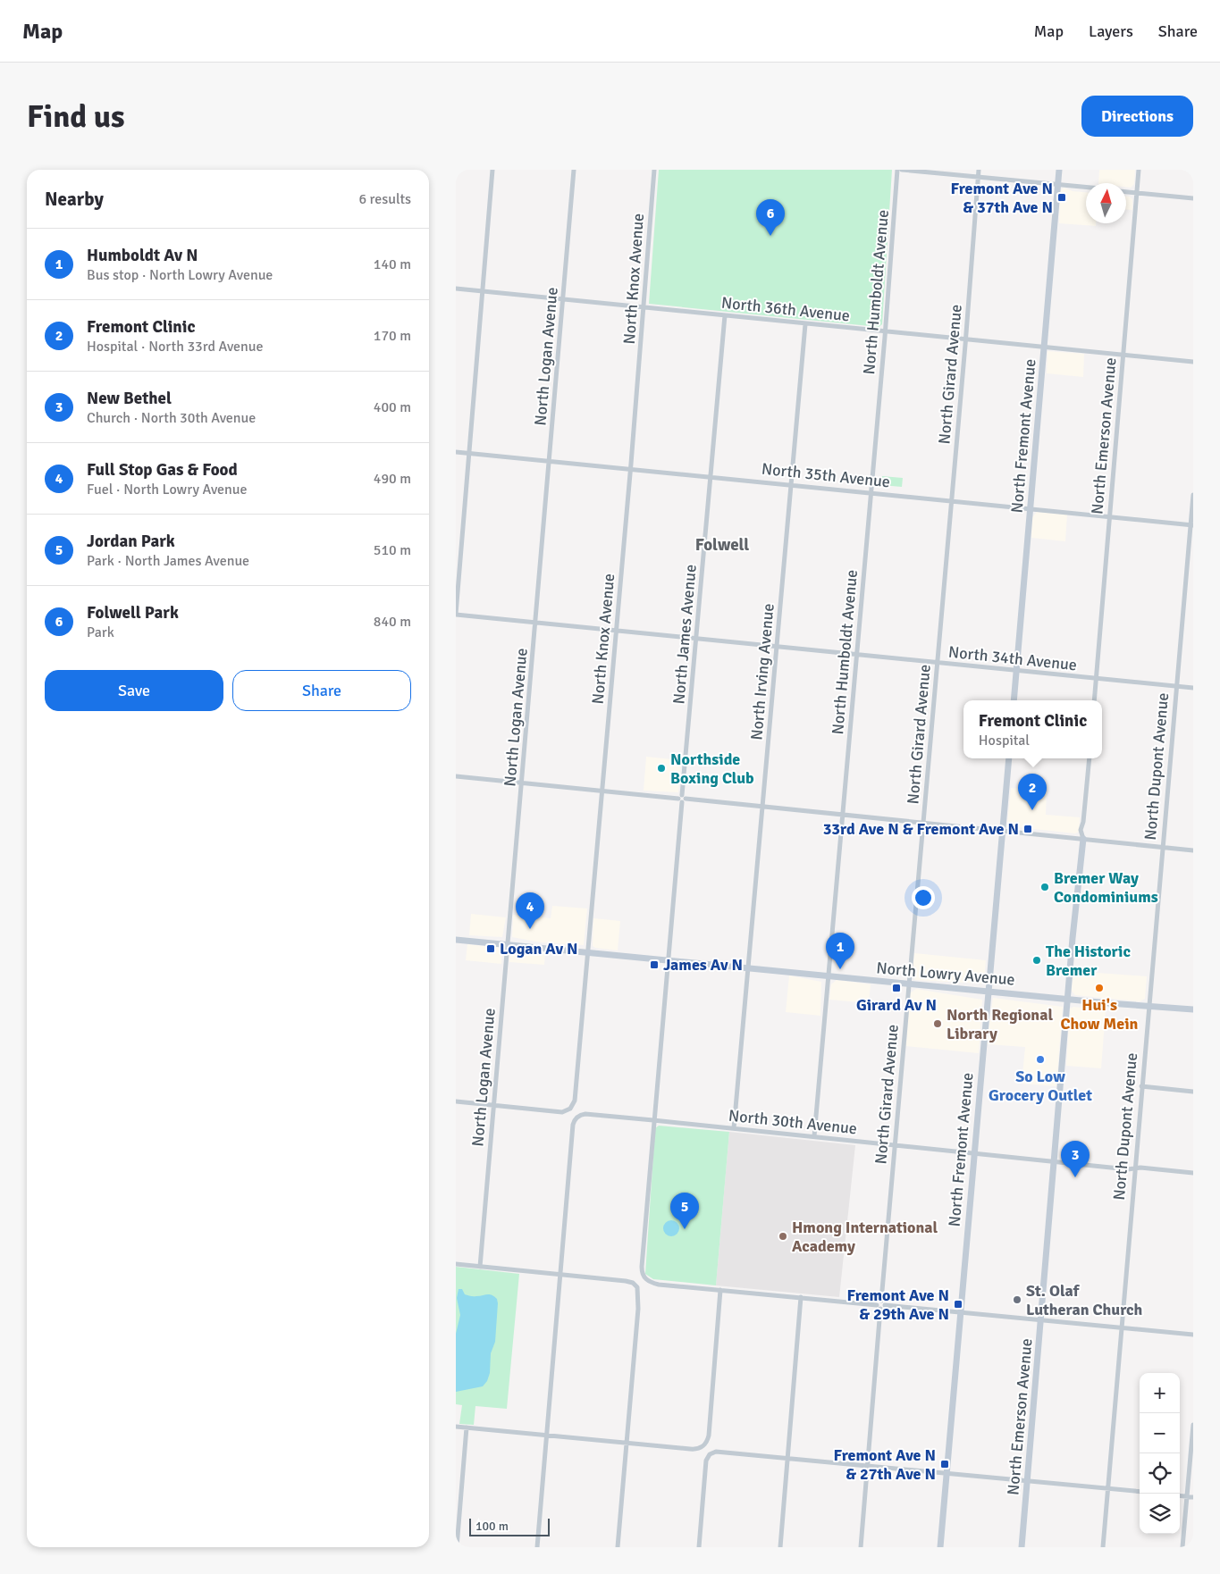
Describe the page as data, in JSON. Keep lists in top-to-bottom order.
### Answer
{
  "streets": {
    "street": [
      "North Knox Avenue",
      "North Humboldt Avenue",
      "North 36th Avenue",
      "North Logan Avenue",
      "North Girard Avenue",
      "North Fremont Avenue",
      "North Emerson Avenue",
      "North 35th Avenue",
      "North James Avenue",
      "North 34th Avenue",
      "North Irving Avenue",
      "North Dupont Avenue",
      "North Lowry Avenue",
      "North 30th Avenue"
    ]
  },
  "crossings": [
    ["North Knox Avenue", "North 36th Avenue"],
    ["North Knox Avenue", "North Logan Avenue"],
    ["North Knox Avenue", "North 35th Avenue"],
    ["North Knox Avenue", "North 34th Avenue"],
    ["North Knox Avenue", "North Lowry Avenue"],
    ["North Humboldt Avenue", "North 36th Avenue"],
    ["North Humboldt Avenue", "North 35th Avenue"],
    ["North Humboldt Avenue", "North 34th Avenue"],
    ["North Humboldt Avenue", "North Lowry Avenue"],
    ["North Humboldt Avenue", "North 30th Avenue"],
    ["North 36th Avenue", "North Logan Avenue"],
    ["North 36th Avenue", "North Girard Avenue"],
    ["North 36th Avenue", "North Fremont Avenue"],
    ["North 36th Avenue", "North Emerson Avenue"],
    ["North 36th Avenue", "North James Avenue"],
    ["North 36th Avenue", "North Irving Avenue"],
    ["North Logan Avenue", "North 35th Avenue"],
    ["North Logan Avenue", "North 34th Avenue"],
    ["North Logan Avenue", "North Lowry Avenue"],
    ["North Girard Avenue", "North 35th Avenue"],
    ["North Girard Avenue", "North 34th Avenue"],
    ["North Girard Avenue", "North Lowry Avenue"],
    ["North Girard Avenue", "North 30th Avenue"],
    ["North Fremont Avenue", "North 35th Avenue"],
    ["North Fremont Avenue", "North 34th Avenue"],
    ["North Fremont Avenue", "North Lowry Avenue"],
    ["North Fremont Avenue", "North 30th Avenue"],
    ["North Emerson Avenue", "North 35th Avenue"],
    ["North Emerson Avenue", "North 34th Avenue"],
    ["North Emerson Avenue", "North Lowry Avenue"],
    ["North Emerson Avenue", "North 30th Avenue"],
    ["North 35th Avenue", "North James Avenue"],
    ["North 35th Avenue", "North Irving Avenue"],
    ["North 35th Avenue", "North Dupont Avenue"],
    ["North James Avenue", "North 34th Avenue"],
    ["North James Avenue", "North Lowry Avenue"],
    ["North James Avenue", "North 30th Avenue"],
    ["North 34th Avenue", "North Irving Avenue"],
    ["North 34th Avenue", "North Dupont Avenue"],
    ["North Irving Avenue", "North Lowry Avenue"],
    ["North Irving Avenue", "North 30th Avenue"],
    ["North Dupont Avenue", "North Lowry Avenue"],
    ["North Dupont Avenue", "North 30th Avenue"]
  ],
  "districts": ["Folwell"],
  "places": {
    "transit": [
      "Fremont Ave N & 37th Ave N",
      "33rd Ave N & Fremont Ave N",
      "Logan Av N",
      "James Av N",
      "Girard Av N",
      "Fremont Ave N & 29th Ave N",
      "Fremont Ave N & 27th Ave N"
    ],
    "other": [
      "Northside Boxing Club",
      "Bremer Way Condominiums",
      "The Historic Bremer",
      "Hui's Chow Mein",
      "North Regional Library",
      "So Low Grocery Outlet",
      "Hmong International Academy",
      "St. Olaf Lutheran Church"
    ]
  },
  "scale_bar": "100 m",
  "north": "top",
  "page": {
    "header": "Map",
    "nav": ["Map", "Layers", "Share"],
    "buttons": [
      "Directions",
      ["Save", "Share"]
    ],
    "title": "Find us",
    "heading": ["Nearby", "6 results"],
    "pins": [
      "6",
      "2",
      "4",
      "1",
      "3",
      "5"
    ],
    "list": [
      {
        "mark": "1",
        "name": "Humboldt Av N",
        "note": "Bus stop · North Lowry Avenue",
        "value": "140 m"
      },
      {
        "mark": "2",
        "name": "Fremont Clinic",
        "note": "Hospital · North 33rd Avenue",
        "value": "170 m"
      },
      {
        "mark": "3",
        "name": "New Bethel",
        "note": "Church · North 30th Avenue",
        "value": "400 m"
      },
      {
        "mark": "4",
        "name": "Full Stop Gas & Food",
        "note": "Fuel · North Lowry Avenue",
        "value": "490 m"
      },
      {
        "mark": "5",
        "name": "Jordan Park",
        "note": "Park · North James Avenue",
        "value": "510 m"
      },
      {
        "mark": "6",
        "name": "Folwell Park",
        "note": "Park",
        "value": "840 m"
      }
    ],
    "popup": ["Fremont Clinic", "Hospital"],
    "map_buttons": ["+", "−"],
    "scale": "100 m"
  }
}
